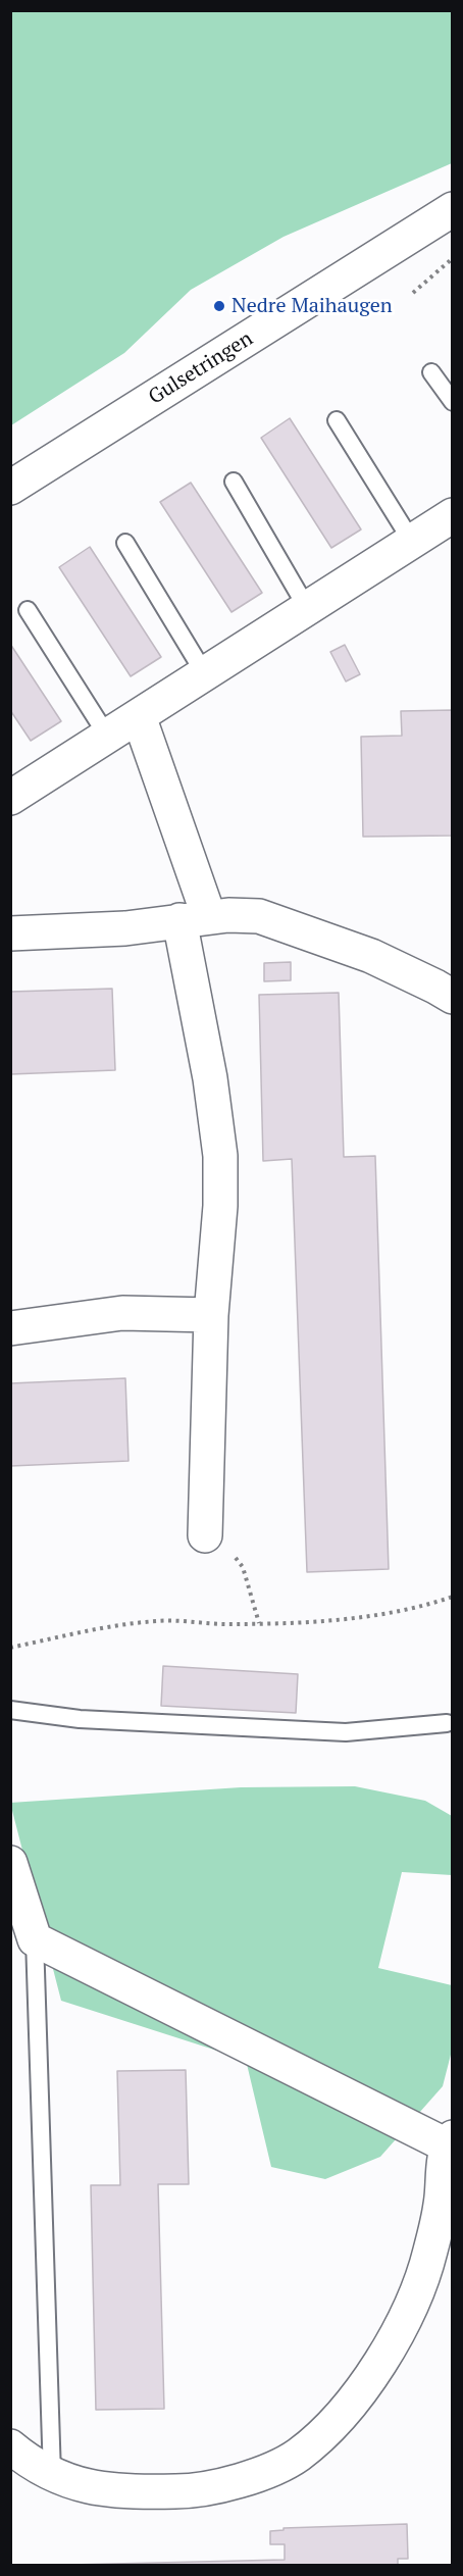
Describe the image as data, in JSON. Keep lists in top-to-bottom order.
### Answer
{
  "streets": {
    "street": ["Gulsetringen"]
  },
  "places": ["Nedre Maihaugen"]
}
